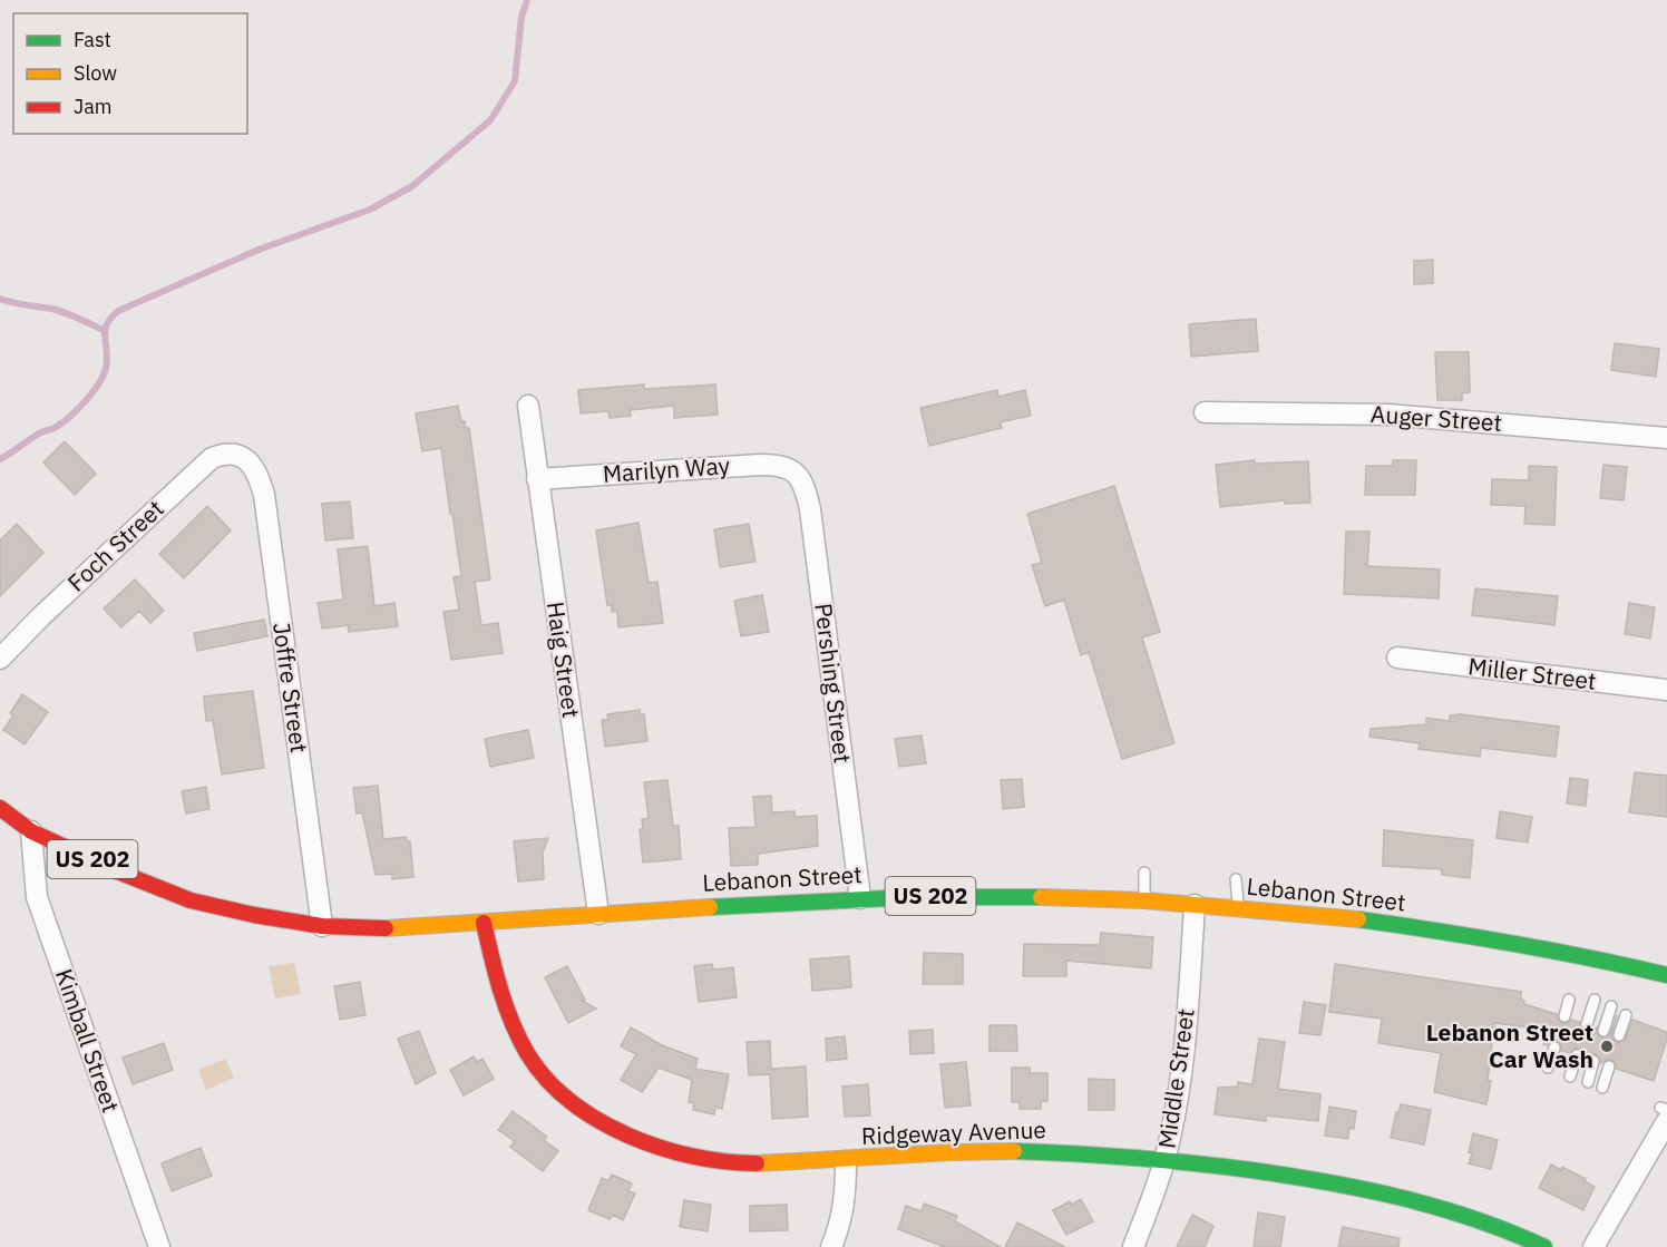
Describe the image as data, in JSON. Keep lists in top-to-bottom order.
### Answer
{
  "streets": {
    "main road": ["US 202", "Lebanon Street", "Ridgeway Avenue"],
    "street": [
      "Auger Street",
      "Marilyn Way",
      "Foch Street",
      "Haig Street",
      "Miller Street",
      "Pershing Street",
      "Joffre Street",
      "Kimball Street",
      "Middle Street"
    ]
  },
  "crossings": [
    ["Marilyn Way", "Haig Street"],
    ["Marilyn Way", "Pershing Street"],
    ["Foch Street", "Joffre Street"],
    ["Haig Street", "Lebanon Street"],
    ["Pershing Street", "Lebanon Street"],
    ["Joffre Street", "Lebanon Street"],
    ["Lebanon Street", "Kimball Street"],
    ["Lebanon Street", "Middle Street"],
    ["Lebanon Street", "Ridgeway Avenue"],
    ["Middle Street", "Ridgeway Avenue"]
  ],
  "places": ["Lebanon Street Car Wash"],
  "legend": ["Fast", "Slow", "Jam"]
}
